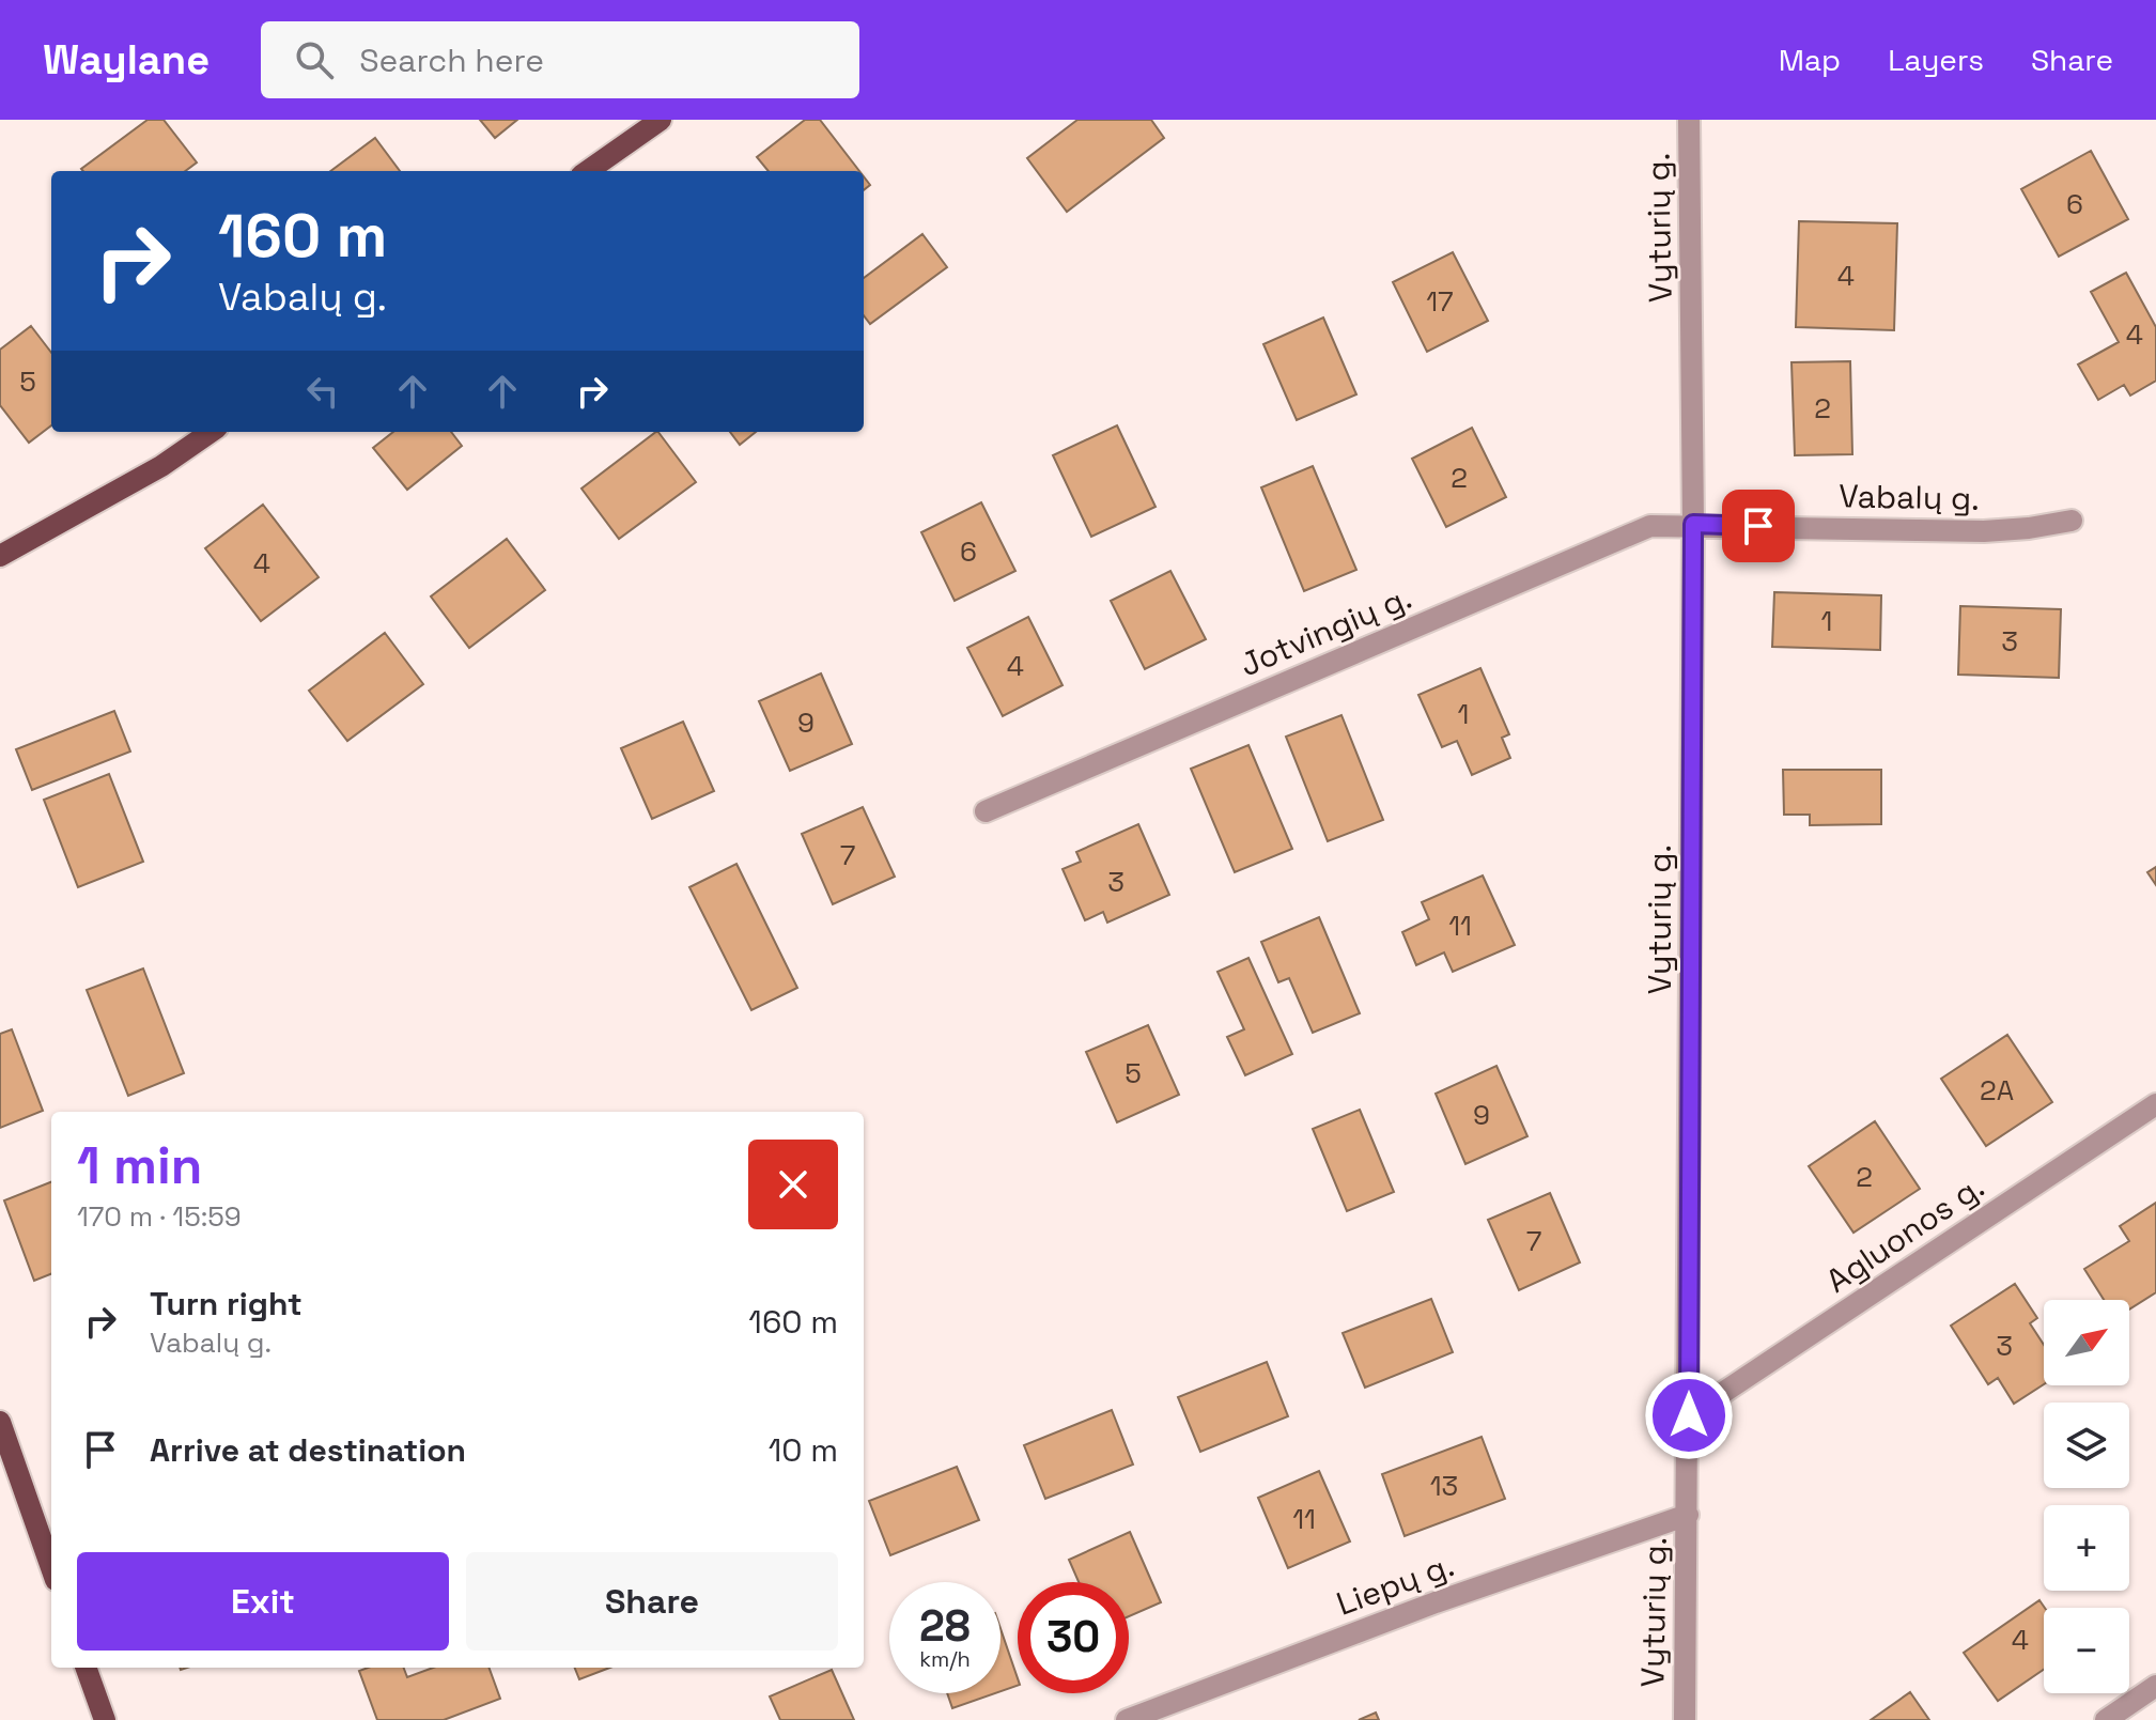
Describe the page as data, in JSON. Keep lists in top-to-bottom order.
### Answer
{
  "streets": {
    "street": [
      "Vyturių g.",
      "Vabalų g.",
      "Jotvingių g.",
      "Agluonos g.",
      "Liepų g."
    ]
  },
  "crossings": [
    ["Vyturių g.", "Vabalų g."],
    ["Vyturių g.", "Jotvingių g."],
    ["Vyturių g.", "Agluonos g."],
    ["Vyturių g.", "Liepų g."],
    ["Vabalų g.", "Jotvingių g."]
  ],
  "house_numbers": [
    "6",
    "4",
    "17",
    "4",
    "5",
    "2",
    "2",
    "6",
    "4",
    "1",
    "3",
    "4",
    "1",
    "9",
    "7",
    "3",
    "11",
    "5",
    "2A",
    "9",
    "2",
    "7",
    "3",
    "13",
    "11",
    "4"
  ],
  "north": "top right",
  "page": {
    "header": "Waylane",
    "search": "Search here",
    "nav": ["Map", "Layers", "Share"],
    "turn": ["160 m", "Vabalų g."],
    "heading": ["1 min", "170 m · 15:59"],
    "list": [
      {
        "name": "Turn right",
        "note": "Vabalų g.",
        "value": "160 m"
      },
      {
        "name": "Arrive at destination",
        "value": "10 m"
      }
    ],
    "map_buttons": ["+", "−"],
    "buttons": ["Exit", "Share"],
    "speed": "28 km/h",
    "limit": "30"
  }
}
